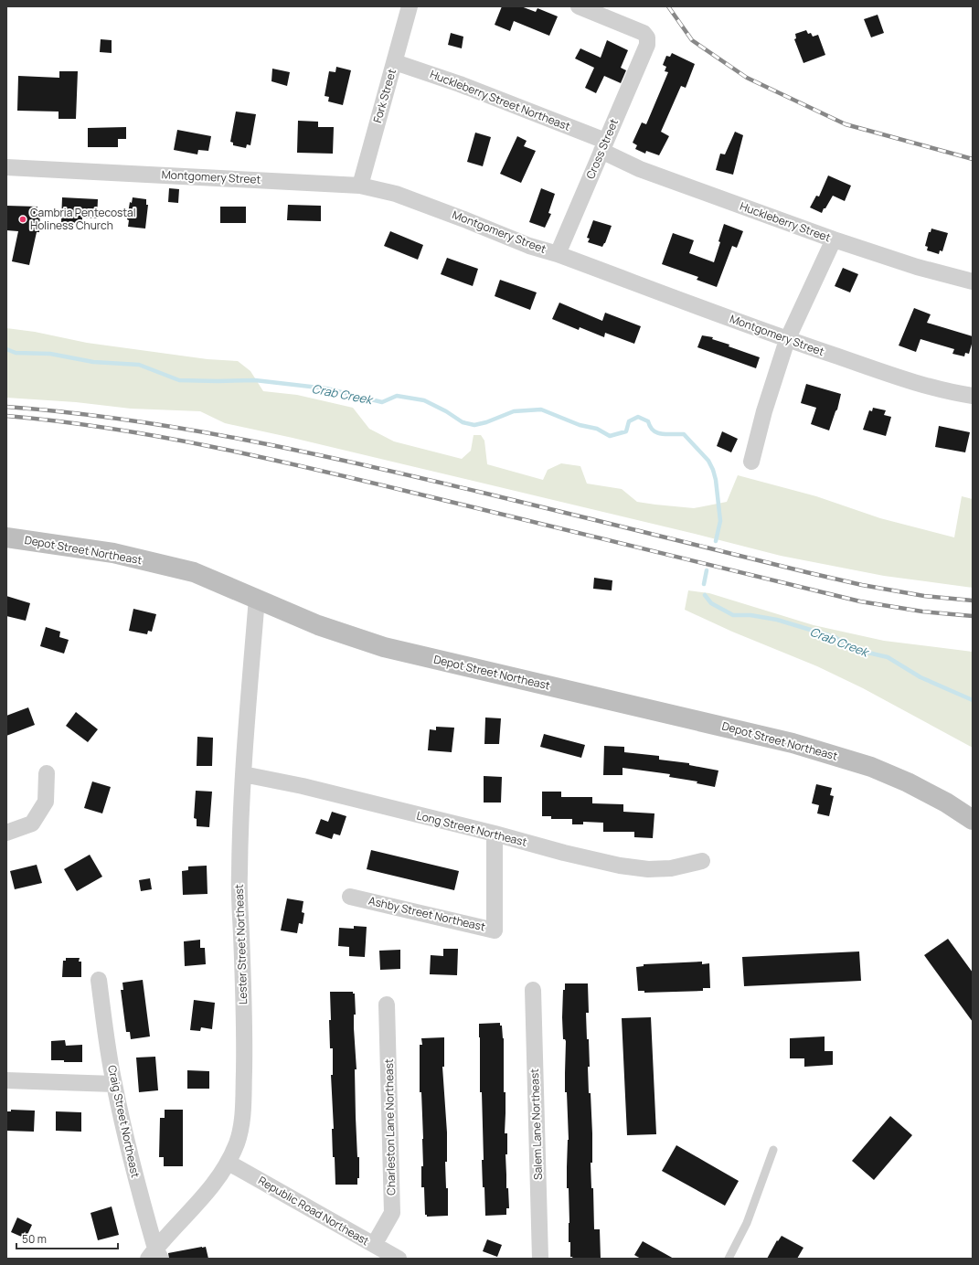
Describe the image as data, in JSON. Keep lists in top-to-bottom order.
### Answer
{
  "streets": {
    "main road": ["Depot Street Northeast"],
    "street": [
      "Fork Street",
      "Huckleberry Street Northeast",
      "Cross Street",
      "Montgomery Street",
      "Huckleberry Street",
      "Long Street Northeast",
      "Ashby Street Northeast",
      "Lester Street Northeast",
      "Craig Street Northeast",
      "Salem Lane Northeast",
      "Charleston Lane Northeast",
      "Republic Road Northeast"
    ]
  },
  "crossings": [
    ["Fork Street", "Huckleberry Street Northeast"],
    ["Fork Street", "Montgomery Street"],
    ["Huckleberry Street Northeast", "Cross Street"],
    ["Huckleberry Street Northeast", "Huckleberry Street"],
    ["Cross Street", "Montgomery Street"],
    ["Cross Street", "Huckleberry Street"],
    ["Depot Street Northeast", "Lester Street Northeast"],
    ["Long Street Northeast", "Ashby Street Northeast"],
    ["Long Street Northeast", "Lester Street Northeast"],
    ["Lester Street Northeast", "Craig Street Northeast"],
    ["Lester Street Northeast", "Republic Road Northeast"],
    ["Charleston Lane Northeast", "Republic Road Northeast"]
  ],
  "water": ["Crab Creek"],
  "places": ["Cambria Pentecostal Holiness Church"],
  "scale_bar": "50 m"
}
